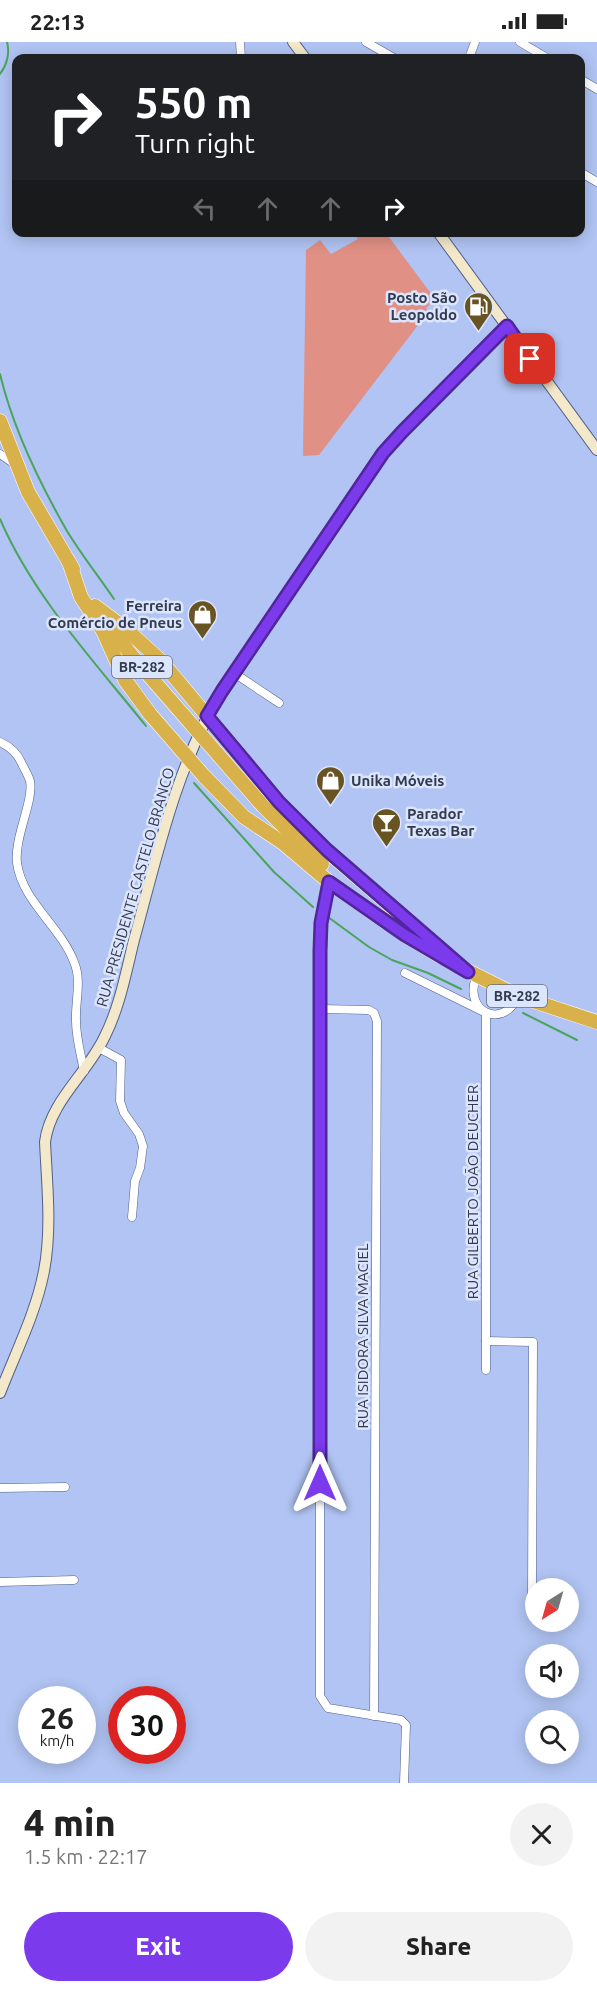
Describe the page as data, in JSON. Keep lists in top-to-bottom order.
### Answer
{
  "streets": {
    "highway": ["BR-282"],
    "street": ["RUA PRESIDENTE CASTELO BRANCO", "RUA GILBERTO JOÃO DEUCHER", "RUA ISIDORA SILVA MACIEL"]
  },
  "places": {
    "fuel station": ["Posto São Leopoldo"],
    "shop": ["Ferreira Comércio de Pneus", "Unika Móveis"],
    "bar": ["Parador Texas Bar"]
  },
  "north": "bottom left",
  "page": {
    "status": "22:13",
    "turn": ["550 m", "Turn right"],
    "speed": "26 km/h",
    "limit": "30",
    "heading": ["4 min", "1.5 km · 22:17"],
    "buttons": ["Exit", "Share"]
  }
}
